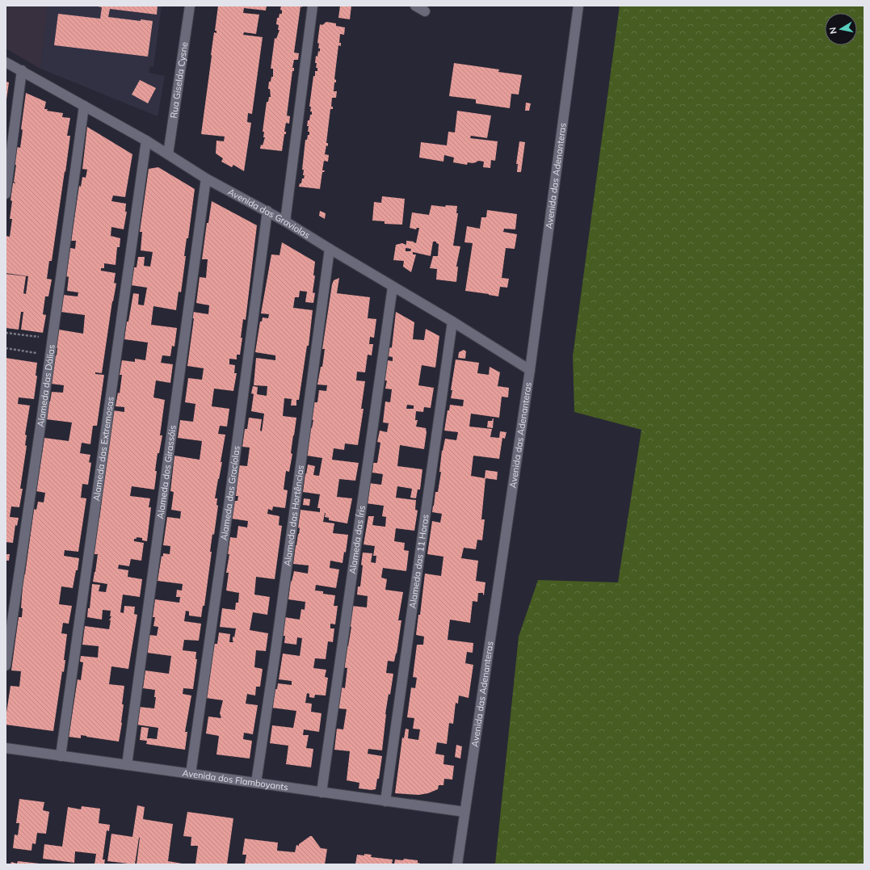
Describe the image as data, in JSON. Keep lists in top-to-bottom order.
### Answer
{
  "streets": {
    "street": [
      "Rua Giselda Cysne",
      "Avenida das Adenanteras",
      "Avenida das Graviolas",
      "Alameda das Dálias",
      "Alameda das Extremosas",
      "Alameda dos Girassóis",
      "Alameda das Gracíolas",
      "Alameda das Hortências",
      "Alameda das Íris",
      "Alameda das 11 Horas",
      "Avenida dos Flamboyants"
    ]
  },
  "crossings": [
    ["Rua Giselda Cysne", "Avenida das Graviolas"],
    ["Avenida das Adenanteras", "Avenida das Graviolas"],
    ["Avenida das Adenanteras", "Avenida dos Flamboyants"],
    ["Avenida das Graviolas", "Alameda das Dálias"],
    ["Avenida das Graviolas", "Alameda das Extremosas"],
    ["Avenida das Graviolas", "Alameda dos Girassóis"],
    ["Avenida das Graviolas", "Alameda das Gracíolas"],
    ["Avenida das Graviolas", "Alameda das Hortências"],
    ["Avenida das Graviolas", "Alameda das Íris"],
    ["Avenida das Graviolas", "Alameda das 11 Horas"],
    ["Alameda das Extremosas", "Avenida dos Flamboyants"],
    ["Alameda dos Girassóis", "Avenida dos Flamboyants"],
    ["Alameda das Gracíolas", "Avenida dos Flamboyants"],
    ["Alameda das Hortências", "Avenida dos Flamboyants"],
    ["Alameda das Íris", "Avenida dos Flamboyants"],
    ["Alameda das 11 Horas", "Avenida dos Flamboyants"]
  ],
  "north": "left"
}
